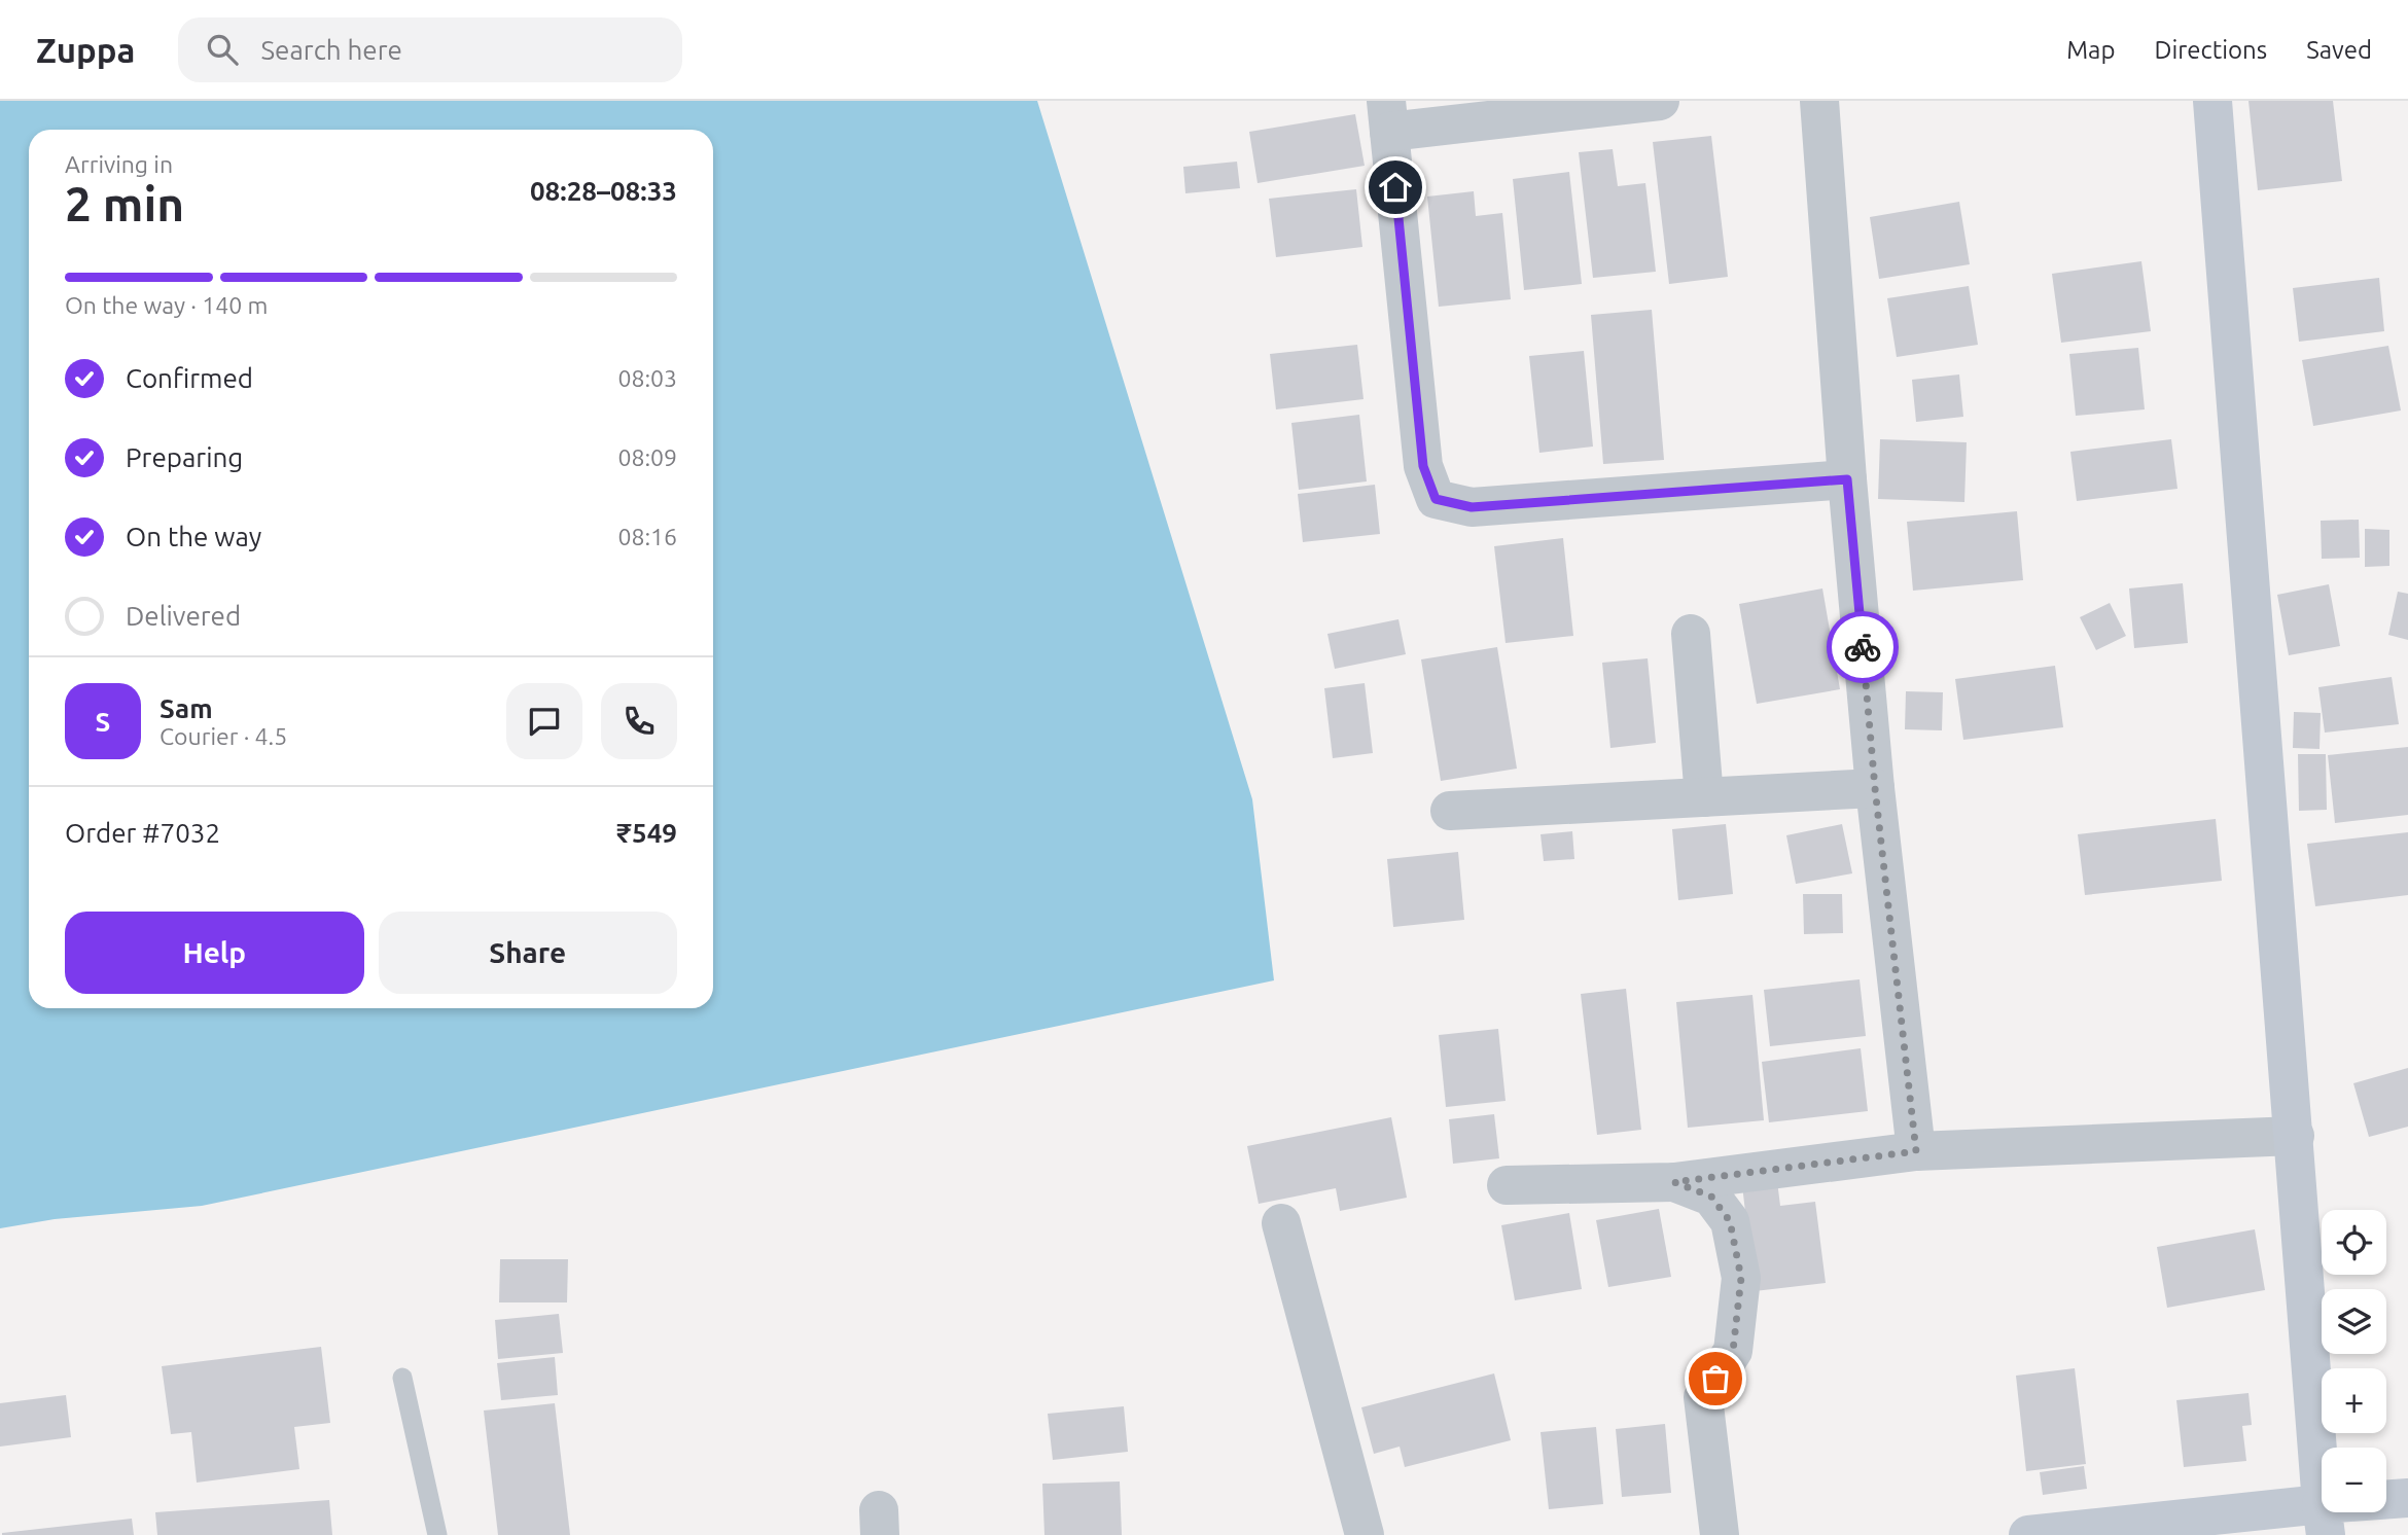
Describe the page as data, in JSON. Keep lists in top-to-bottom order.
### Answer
{
  "page": {
    "header": "Zuppa",
    "search": "Search here",
    "nav": ["Map", "Directions", "Saved"],
    "heading": ["2 min", "Arriving in", "08:28–08:33"],
    "panel": [
      "Sam",
      "Courier · 4.5",
      "Order #7032",
      "₹549"
    ],
    "bar": "On the way · 140 m",
    "list": [
      ["Confirmed", "08:03"],
      ["Preparing", "08:09"],
      ["On the way", "08:16"],
      "Delivered"
    ],
    "round": "S",
    "buttons": ["Help", "Share"],
    "map_buttons": ["+", "−"]
  }
}
